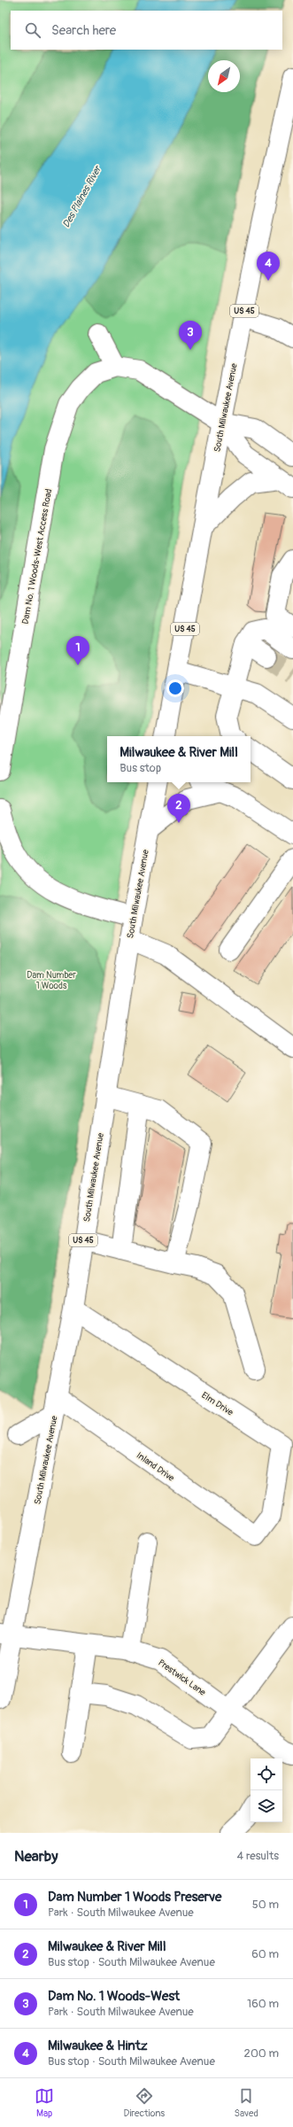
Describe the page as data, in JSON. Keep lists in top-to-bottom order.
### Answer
{
  "streets": {
    "main road": [
      "US 45",
      "South Milwaukee Avenue",
      "Dam No. 1 Woods-West Access Road",
      "Elm Drive",
      "Inland Drive",
      "Prestwick Lane"
    ]
  },
  "crossings": [
    ["South Milwaukee Avenue", "Dam No. 1 Woods-West Access Road"],
    ["South Milwaukee Avenue", "Elm Drive"],
    ["South Milwaukee Avenue", "Inland Drive"],
    ["South Milwaukee Avenue", "Prestwick Lane"],
    ["Elm Drive", "Inland Drive"]
  ],
  "water": ["Des Plaines River"],
  "parks": ["Dam Number 1 Woods"],
  "north": "bottom left",
  "page": {
    "search": "Search here",
    "pins": [
      "4",
      "3",
      "1",
      "2"
    ],
    "popup": ["Milwaukee & River Mill", "Bus stop"],
    "heading": ["Nearby", "4 results"],
    "list": [
      {
        "mark": "1",
        "name": "Dam Number 1 Woods Preserve",
        "note": "Park · South Milwaukee Avenue",
        "value": "50 m"
      },
      {
        "mark": "2",
        "name": "Milwaukee & River Mill",
        "note": "Bus stop · South Milwaukee Avenue",
        "value": "60 m"
      },
      {
        "mark": "3",
        "name": "Dam No. 1 Woods-West",
        "note": "Park · South Milwaukee Avenue",
        "value": "160 m"
      },
      {
        "mark": "4",
        "name": "Milwaukee & Hintz",
        "note": "Bus stop · South Milwaukee Avenue",
        "value": "200 m"
      }
    ],
    "nav": ["Map", "Directions", "Saved"]
  }
}
